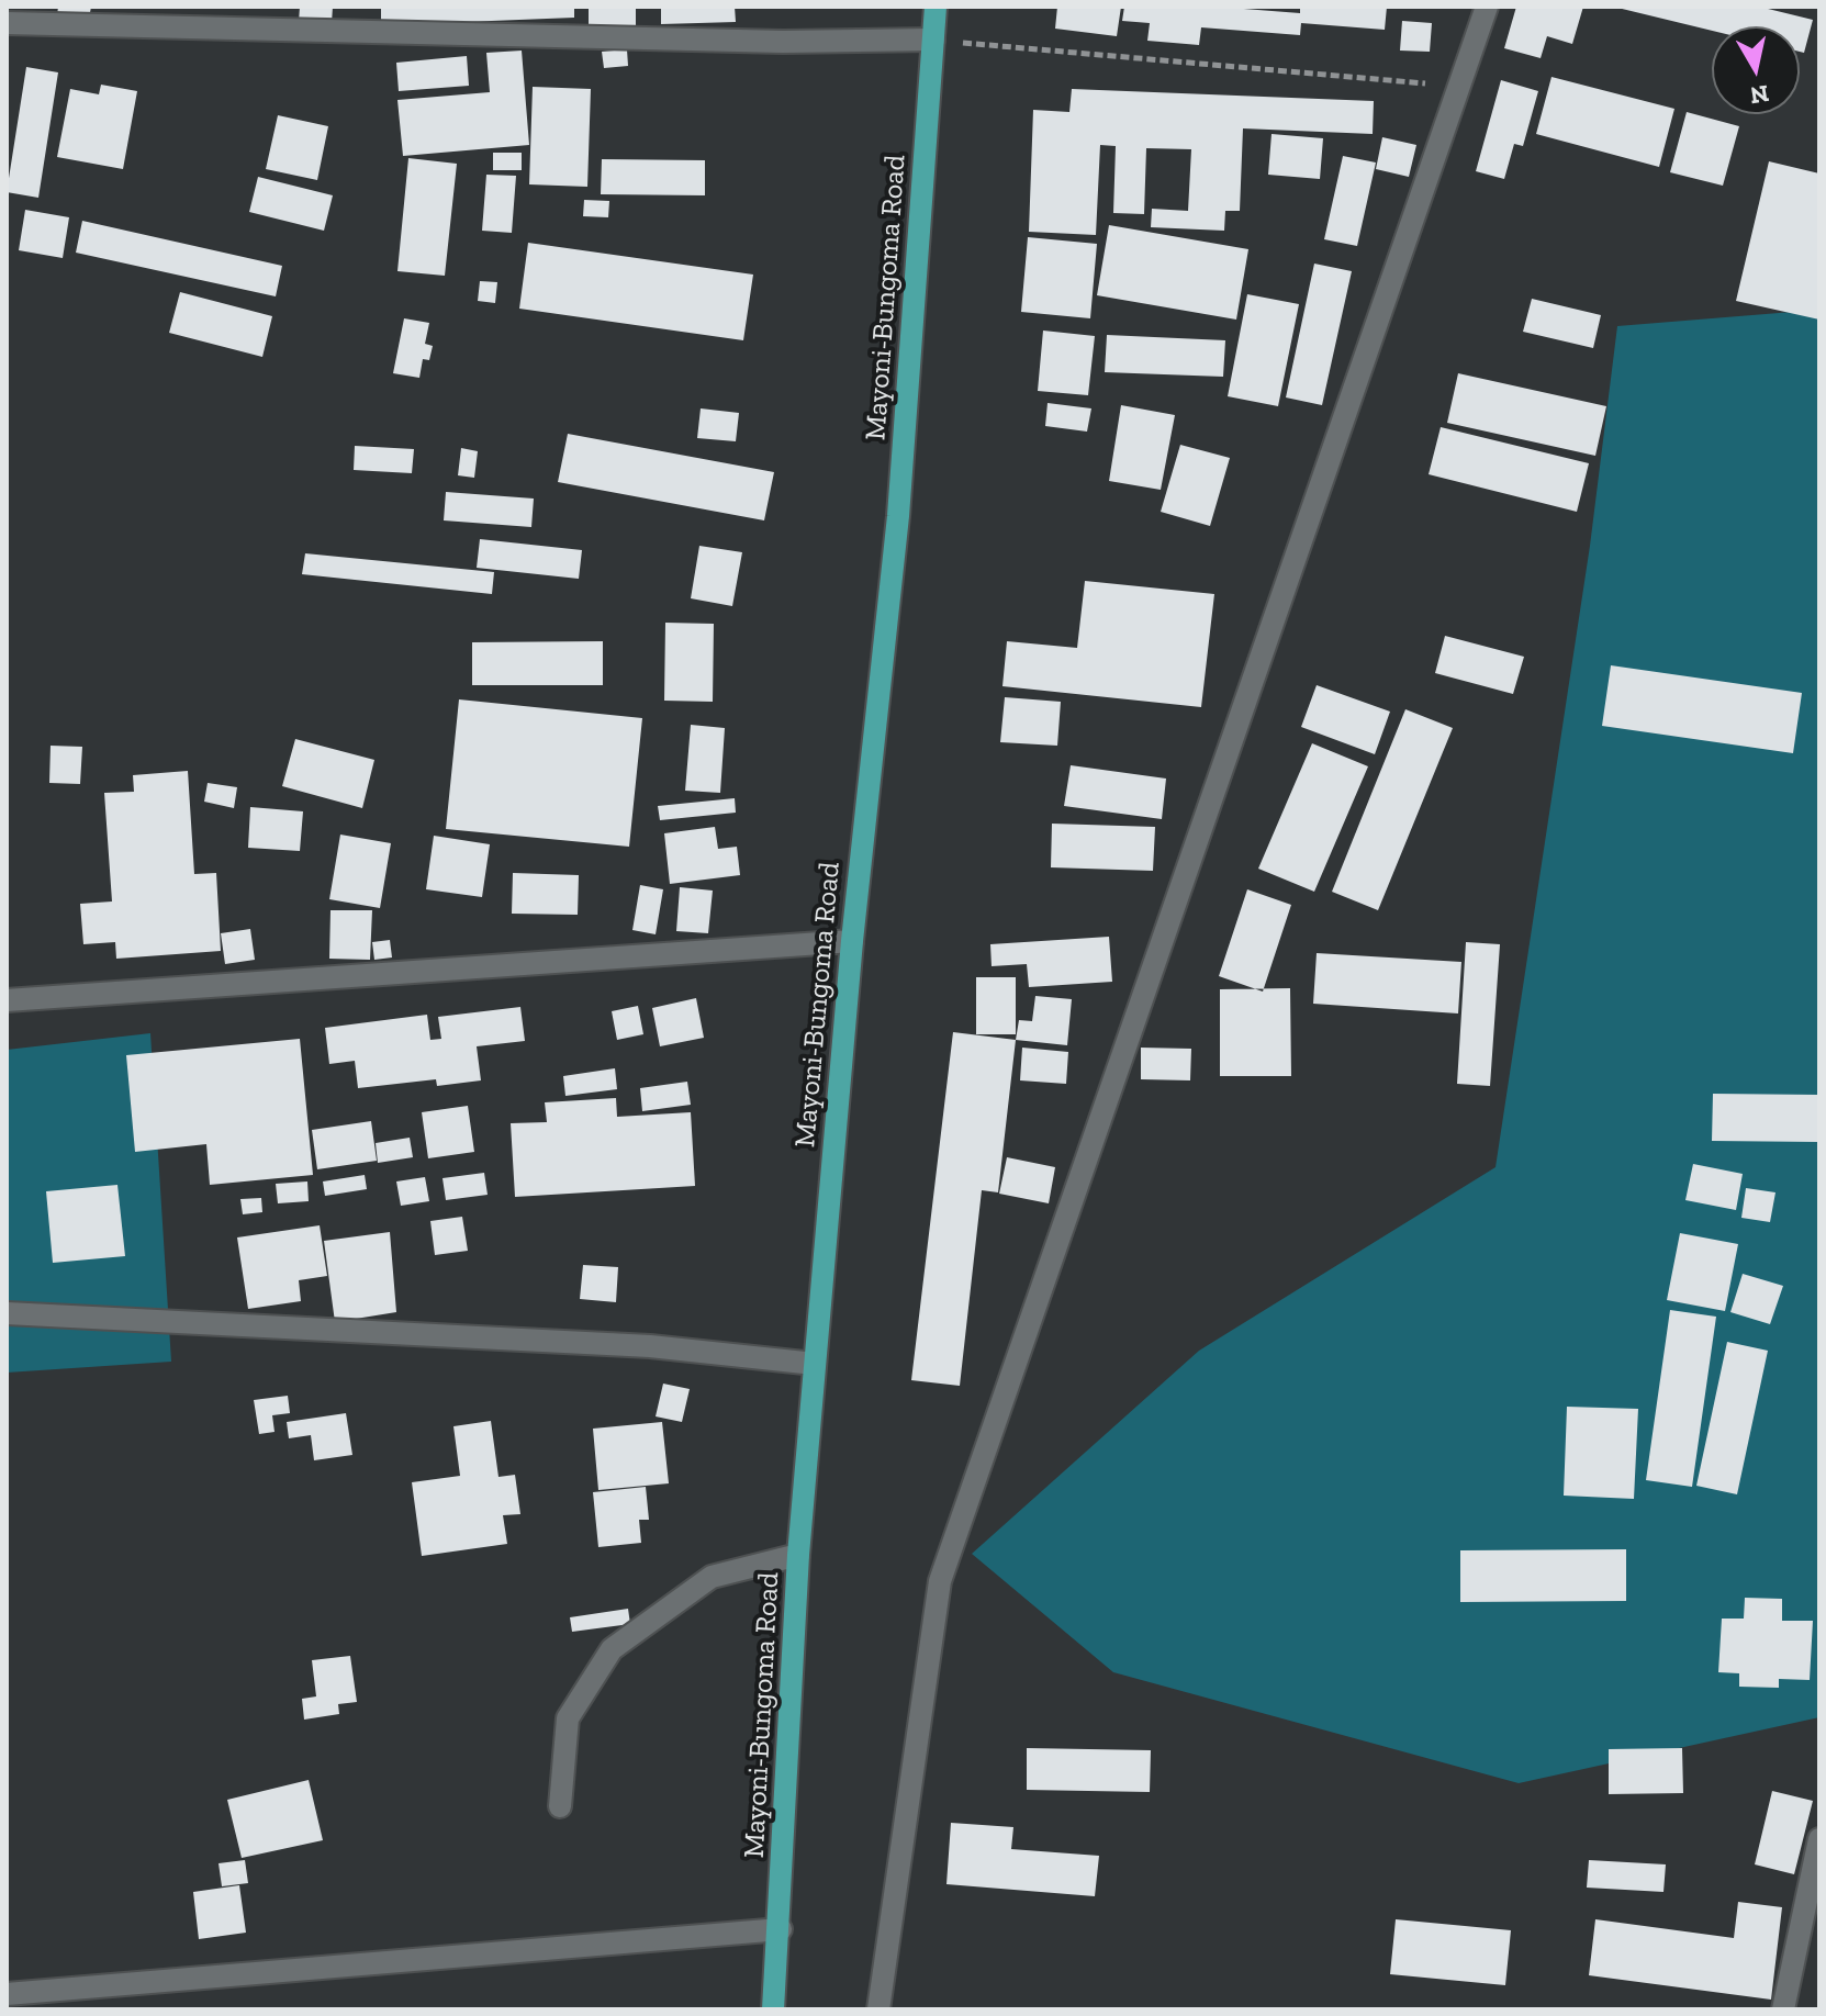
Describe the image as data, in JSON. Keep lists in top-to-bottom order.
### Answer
{
  "streets": {
    "main road": ["Mayoni-Bungoma Road"]
  },
  "north": "bottom"
}
